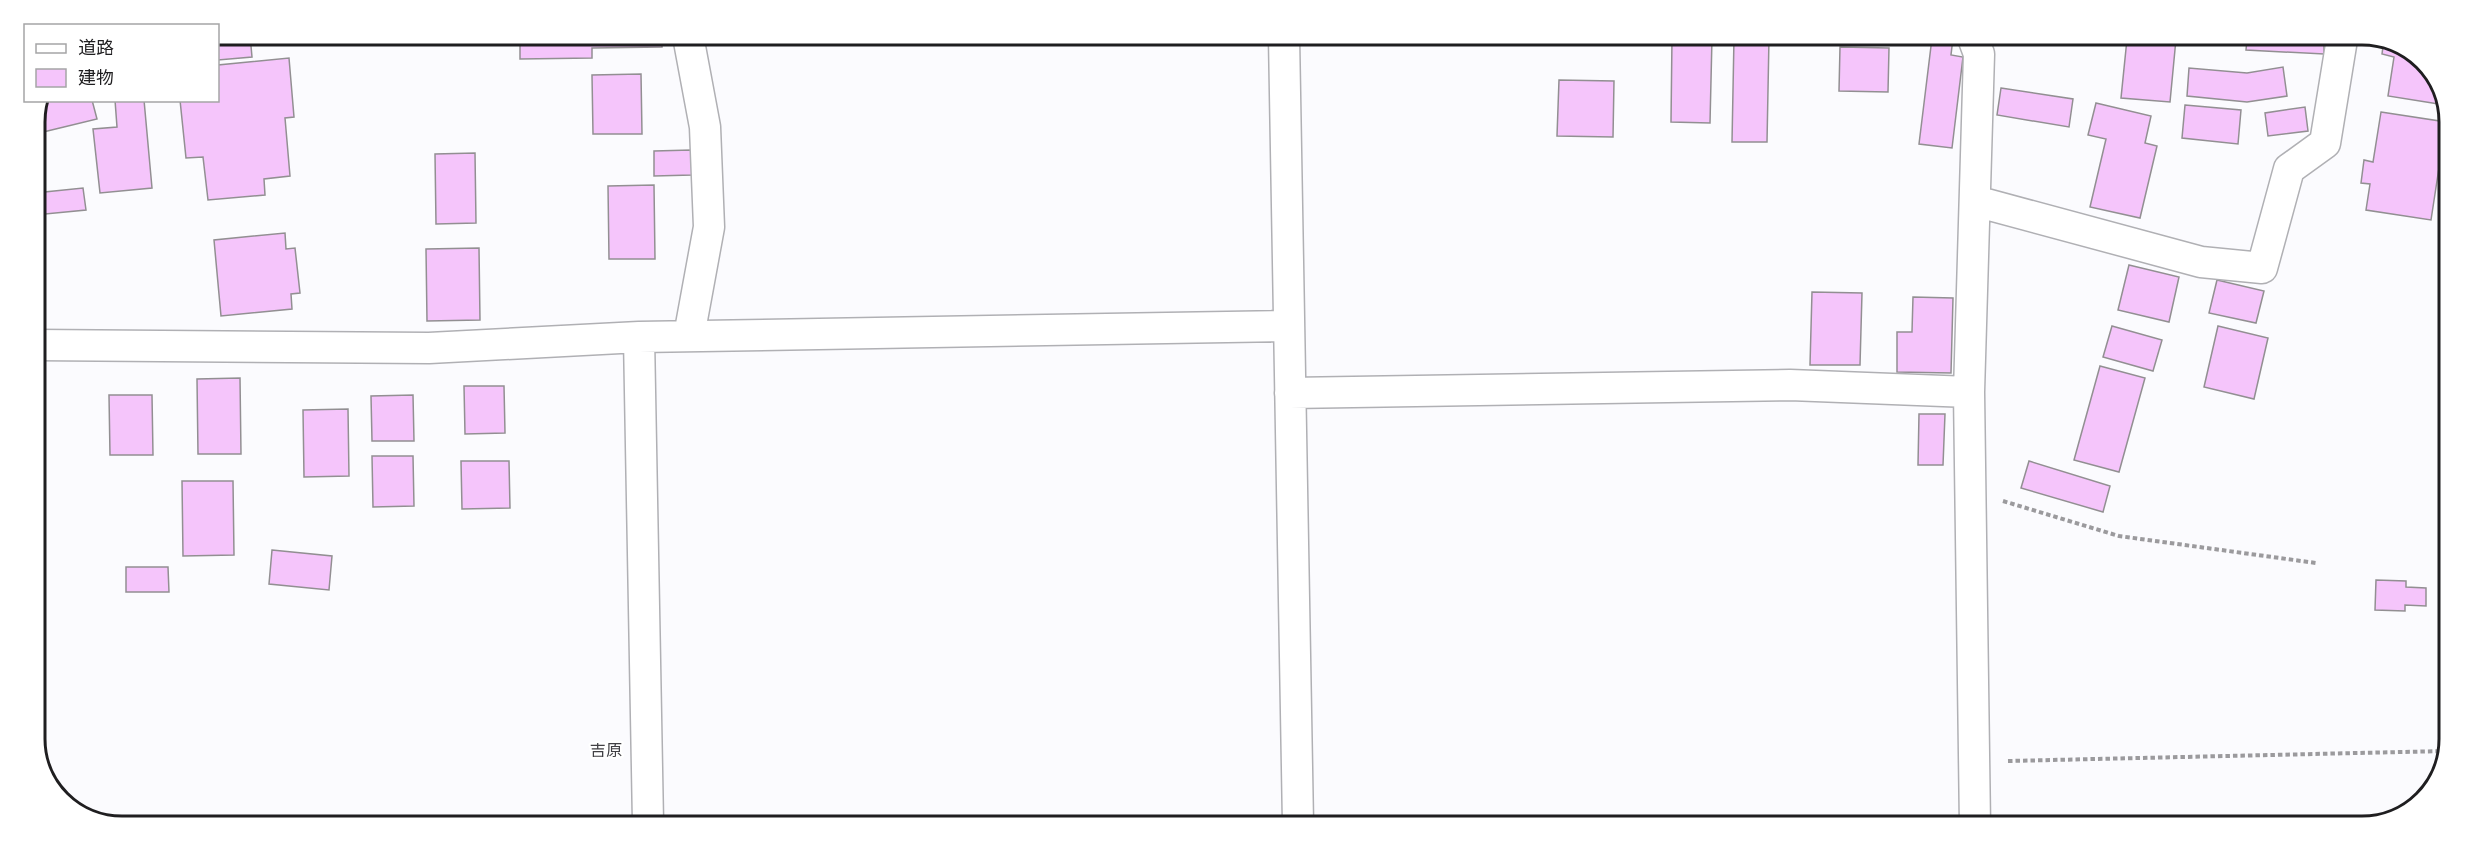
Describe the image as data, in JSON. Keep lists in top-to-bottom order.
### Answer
{
  "districts": ["吉原"],
  "legend": ["道路", "建物"]
}
